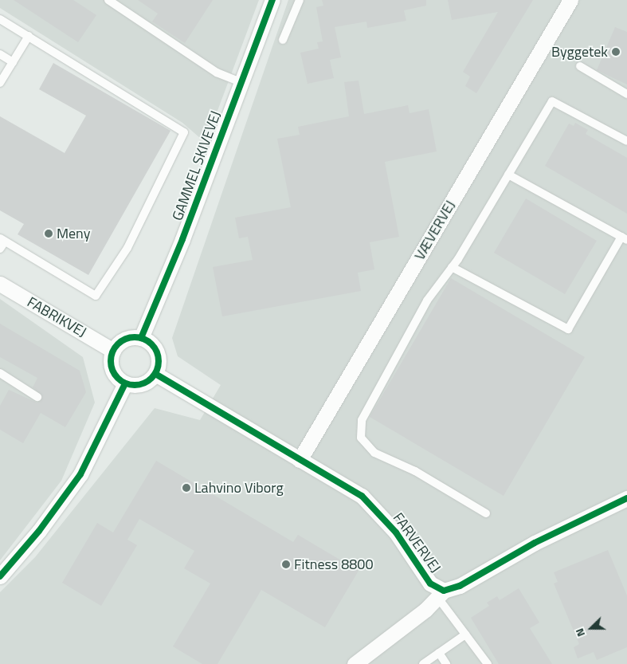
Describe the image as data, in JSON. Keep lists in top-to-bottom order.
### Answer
{
  "streets": {
    "street": [
      "GAMMEL SKIVEVEJ",
      "VÆVERVEJ",
      "FABRIKVEJ",
      "FARVERVEJ"
    ]
  },
  "crossings": [
    ["GAMMEL SKIVEVEJ", "FABRIKVEJ"],
    ["GAMMEL SKIVEVEJ", "FARVERVEJ"],
    ["VÆVERVEJ", "FARVERVEJ"],
    ["FABRIKVEJ", "FARVERVEJ"]
  ],
  "places": [
    "Byggetek",
    "Meny",
    "Lahvino Viborg",
    "Fitness 8800"
  ],
  "north": "left"
}
